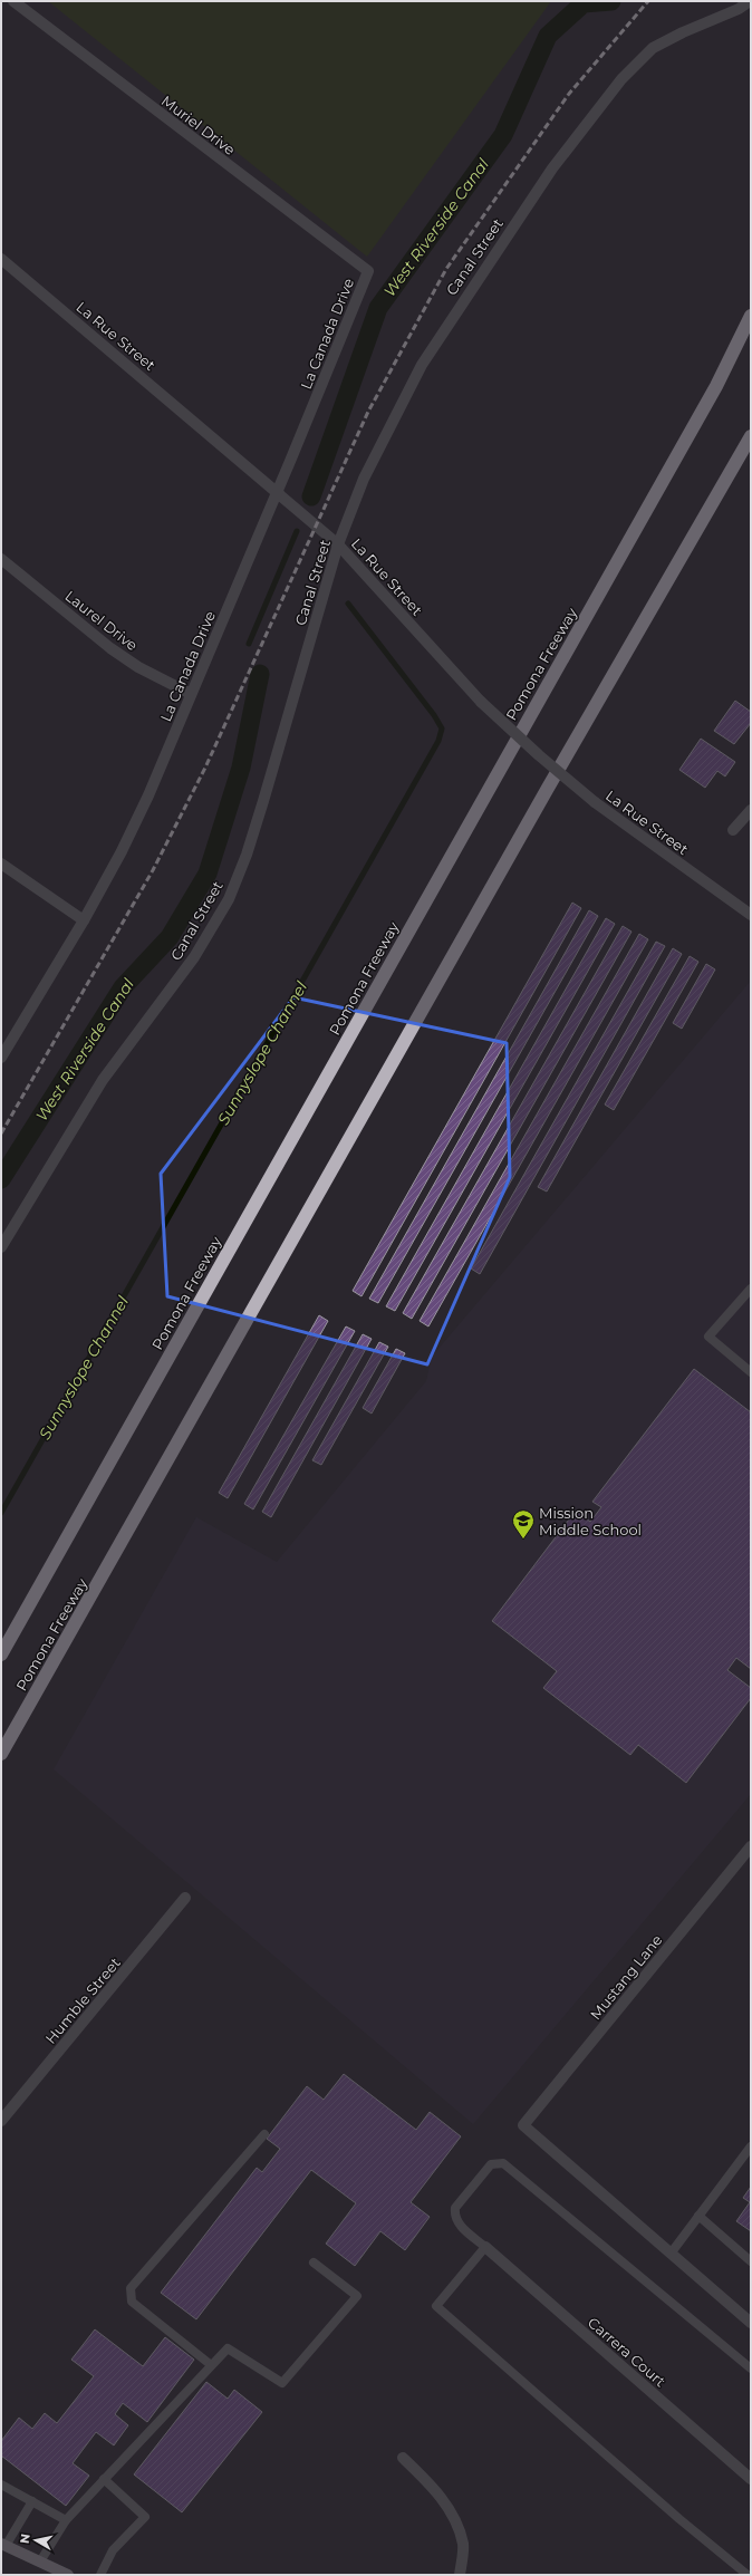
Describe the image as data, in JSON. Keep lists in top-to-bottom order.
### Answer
{
  "streets": {
    "highway": ["Pomona Freeway"],
    "street": [
      "Muriel Drive",
      "Canal Street",
      "La Canada Drive",
      "La Rue Street",
      "Laurel Drive",
      "Mustang Lane",
      "Humble Street",
      "Carrera Court"
    ]
  },
  "crossings": [
    ["Muriel Drive", "La Canada Drive"],
    ["Canal Street", "La Rue Street"],
    ["La Canada Drive", "La Rue Street"],
    ["La Canada Drive", "Laurel Drive"]
  ],
  "water": ["West Riverside Canal", "Sunnyslope Channel"],
  "places": {
    "school or university": ["Mission Middle School"]
  },
  "north": "left"
}
